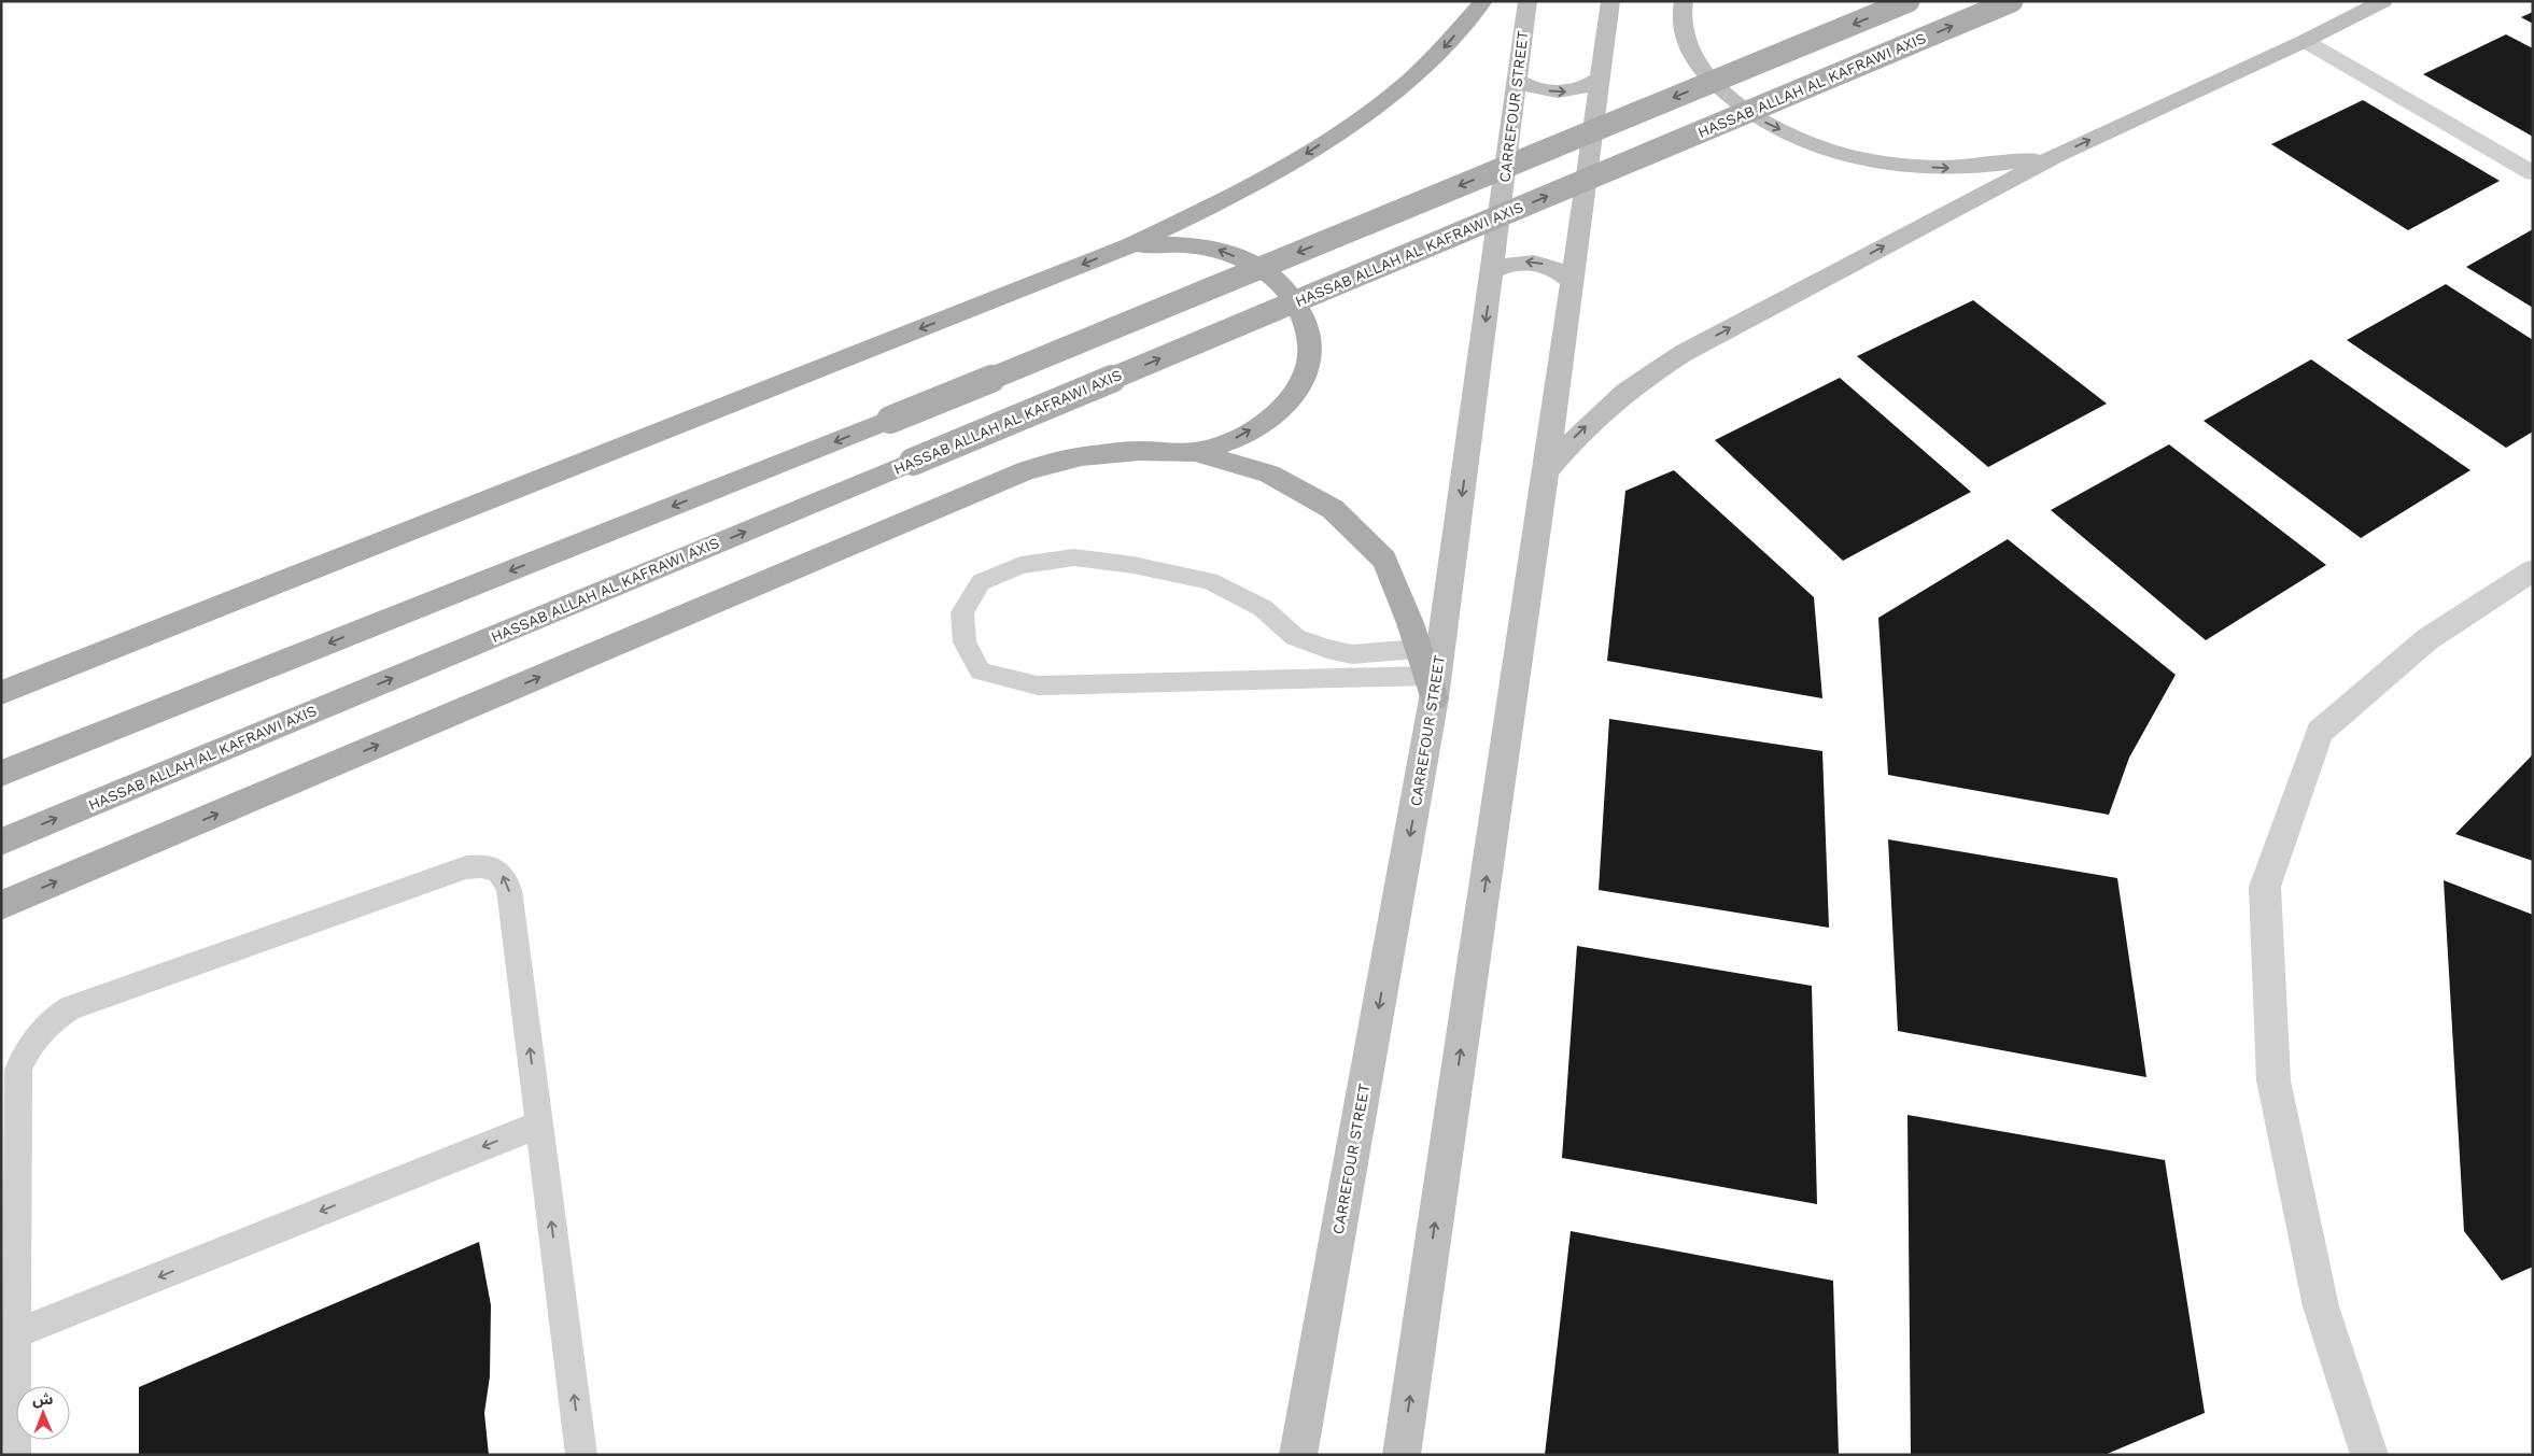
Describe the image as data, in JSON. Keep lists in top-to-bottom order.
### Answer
{
  "streets": {
    "main road": ["HASSAB ALLAH AL KAFRAWI AXIS"],
    "street": ["CARREFOUR STREET"]
  },
  "north": "top"
}
